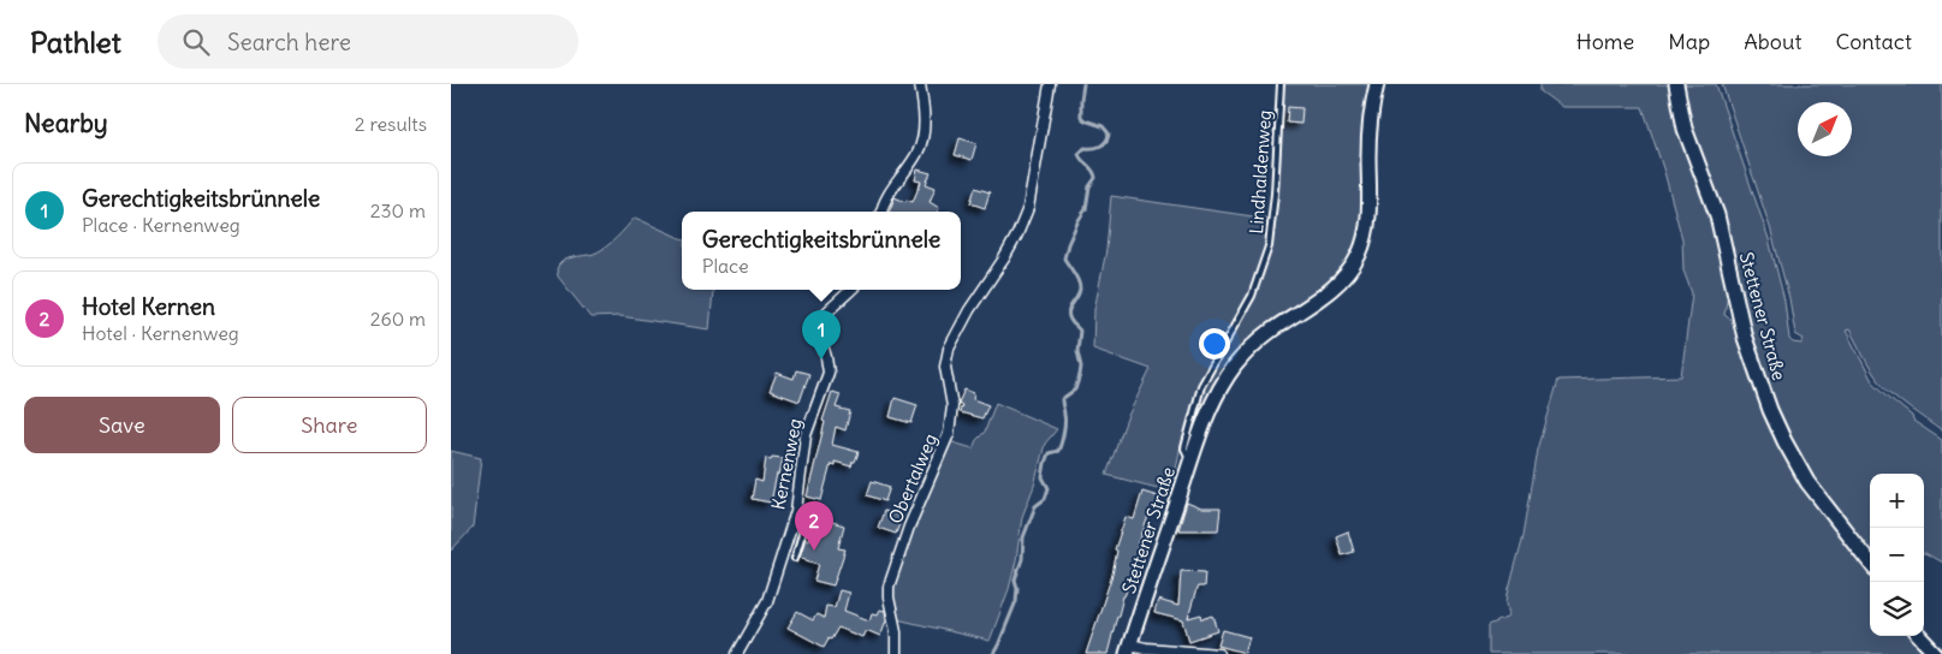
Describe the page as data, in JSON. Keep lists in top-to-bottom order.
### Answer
{
  "streets": {
    "main road": ["Stettener Straße"],
    "street": ["Kernenweg", "Obertalweg"],
    "lane": ["Lindhaldenweg"]
  },
  "crossings": [
    ["Lindhaldenweg", "Stettener Straße"]
  ],
  "north": "top right",
  "page": {
    "header": "Pathlet",
    "search": "Search here",
    "nav": [
      "Home",
      "Map",
      "About",
      "Contact"
    ],
    "heading": ["Nearby", "2 results"],
    "list": [
      {
        "mark": "1",
        "name": "Gerechtigkeitsbrünnele",
        "note": "Place · Kernenweg",
        "value": "230 m"
      },
      {
        "mark": "2",
        "name": "Hotel Kernen",
        "note": "Hotel · Kernenweg",
        "value": "260 m"
      }
    ],
    "popup": ["Gerechtigkeitsbrünnele", "Place"],
    "pins": ["1", "2"],
    "buttons": ["Save", "Share"],
    "map_buttons": ["+", "−"]
  }
}
